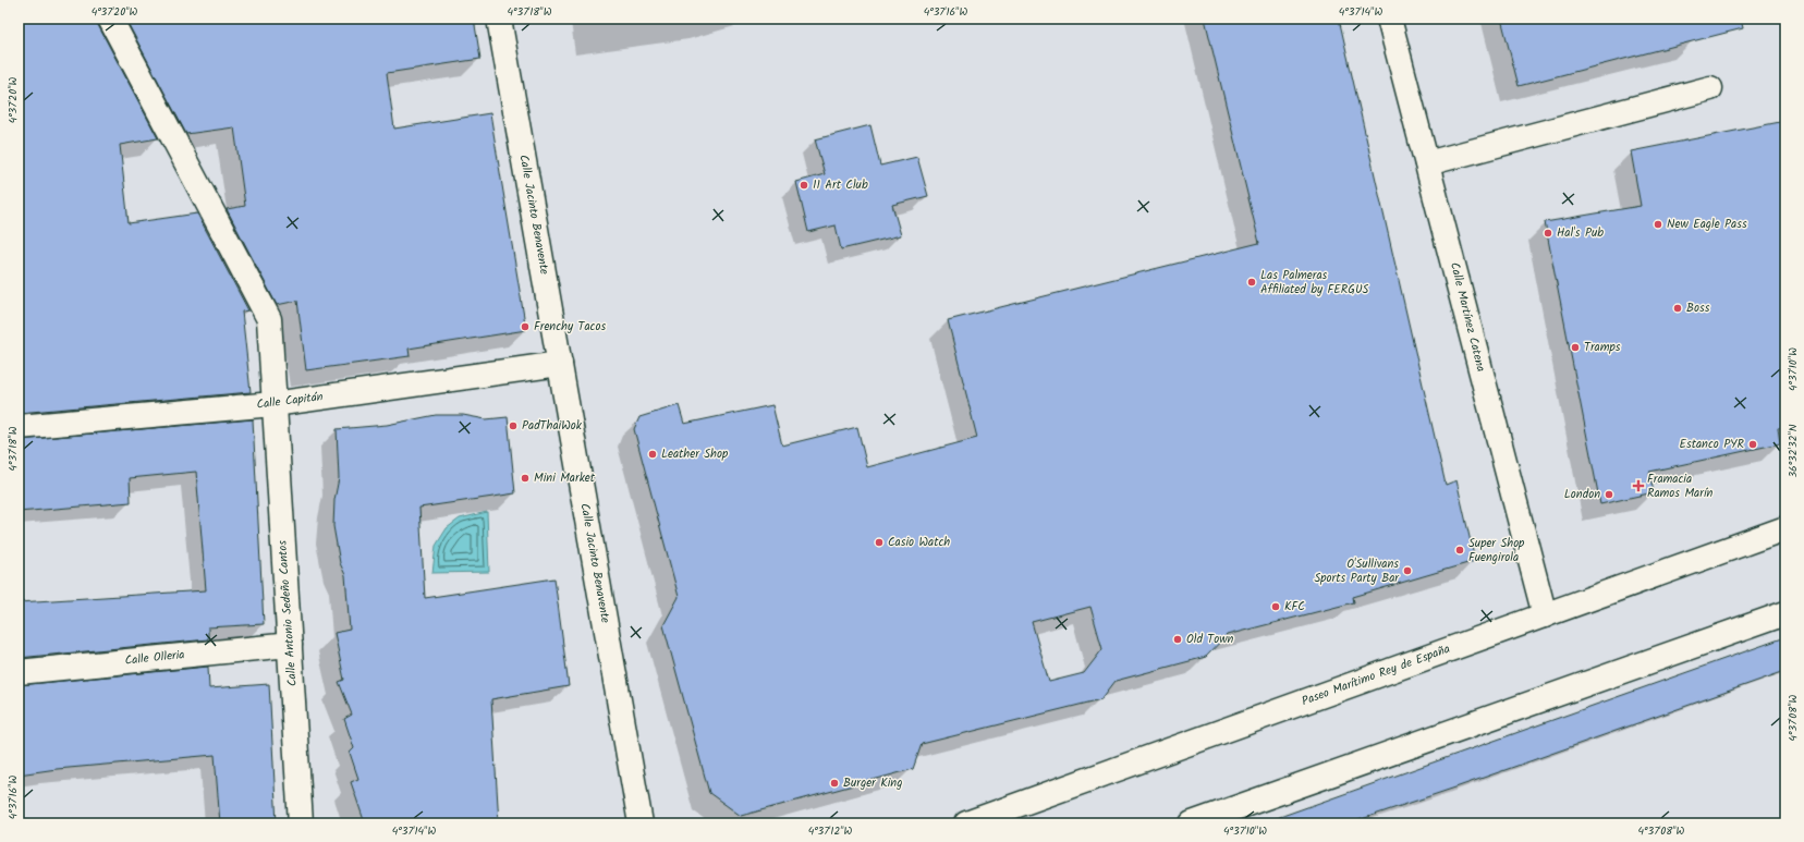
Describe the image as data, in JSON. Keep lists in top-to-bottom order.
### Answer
{
  "streets": {
    "street": [
      "Calle Jacinto Benavente",
      "Calle Martínez Catena",
      "Calle Capitán",
      "Calle Antonio Sedeño Cantos",
      "Calle Olleria",
      "Paseo Marítimo Rey de España"
    ]
  },
  "crossings": [
    ["Calle Jacinto Benavente", "Calle Capitán"],
    ["Calle Martínez Catena", "Paseo Marítimo Rey de España"],
    ["Calle Capitán", "Calle Antonio Sedeño Cantos"],
    ["Calle Antonio Sedeño Cantos", "Calle Olleria"]
  ],
  "places": {
    "other": [
      "11 Art Club",
      "New Eagle Pass",
      "Hal's Pub",
      "Las Palmeras Affiliated by FERGUS",
      "Boss",
      "Frenchy Tacos",
      "Tramps",
      "PadThaiWok",
      "Estanco PYR",
      "Leather Shop",
      "Mini Market",
      "London",
      "Casio Watch",
      "Super Shop Fuengirola",
      "O'Sullivans Sports Party Bar",
      "KFC",
      "Old Town",
      "Burger King"
    ],
    "health": ["Framacia Ramos Marín"]
  },
  "coordinates": [
    "4°37'20\"W",
    "4°37'18\"W",
    "4°37'16\"W",
    "4°37'14\"W",
    "4°37'10\"W",
    "36°32'32\"N",
    "4°37'08\"W",
    "4°37'12\"W"
  ]
}
